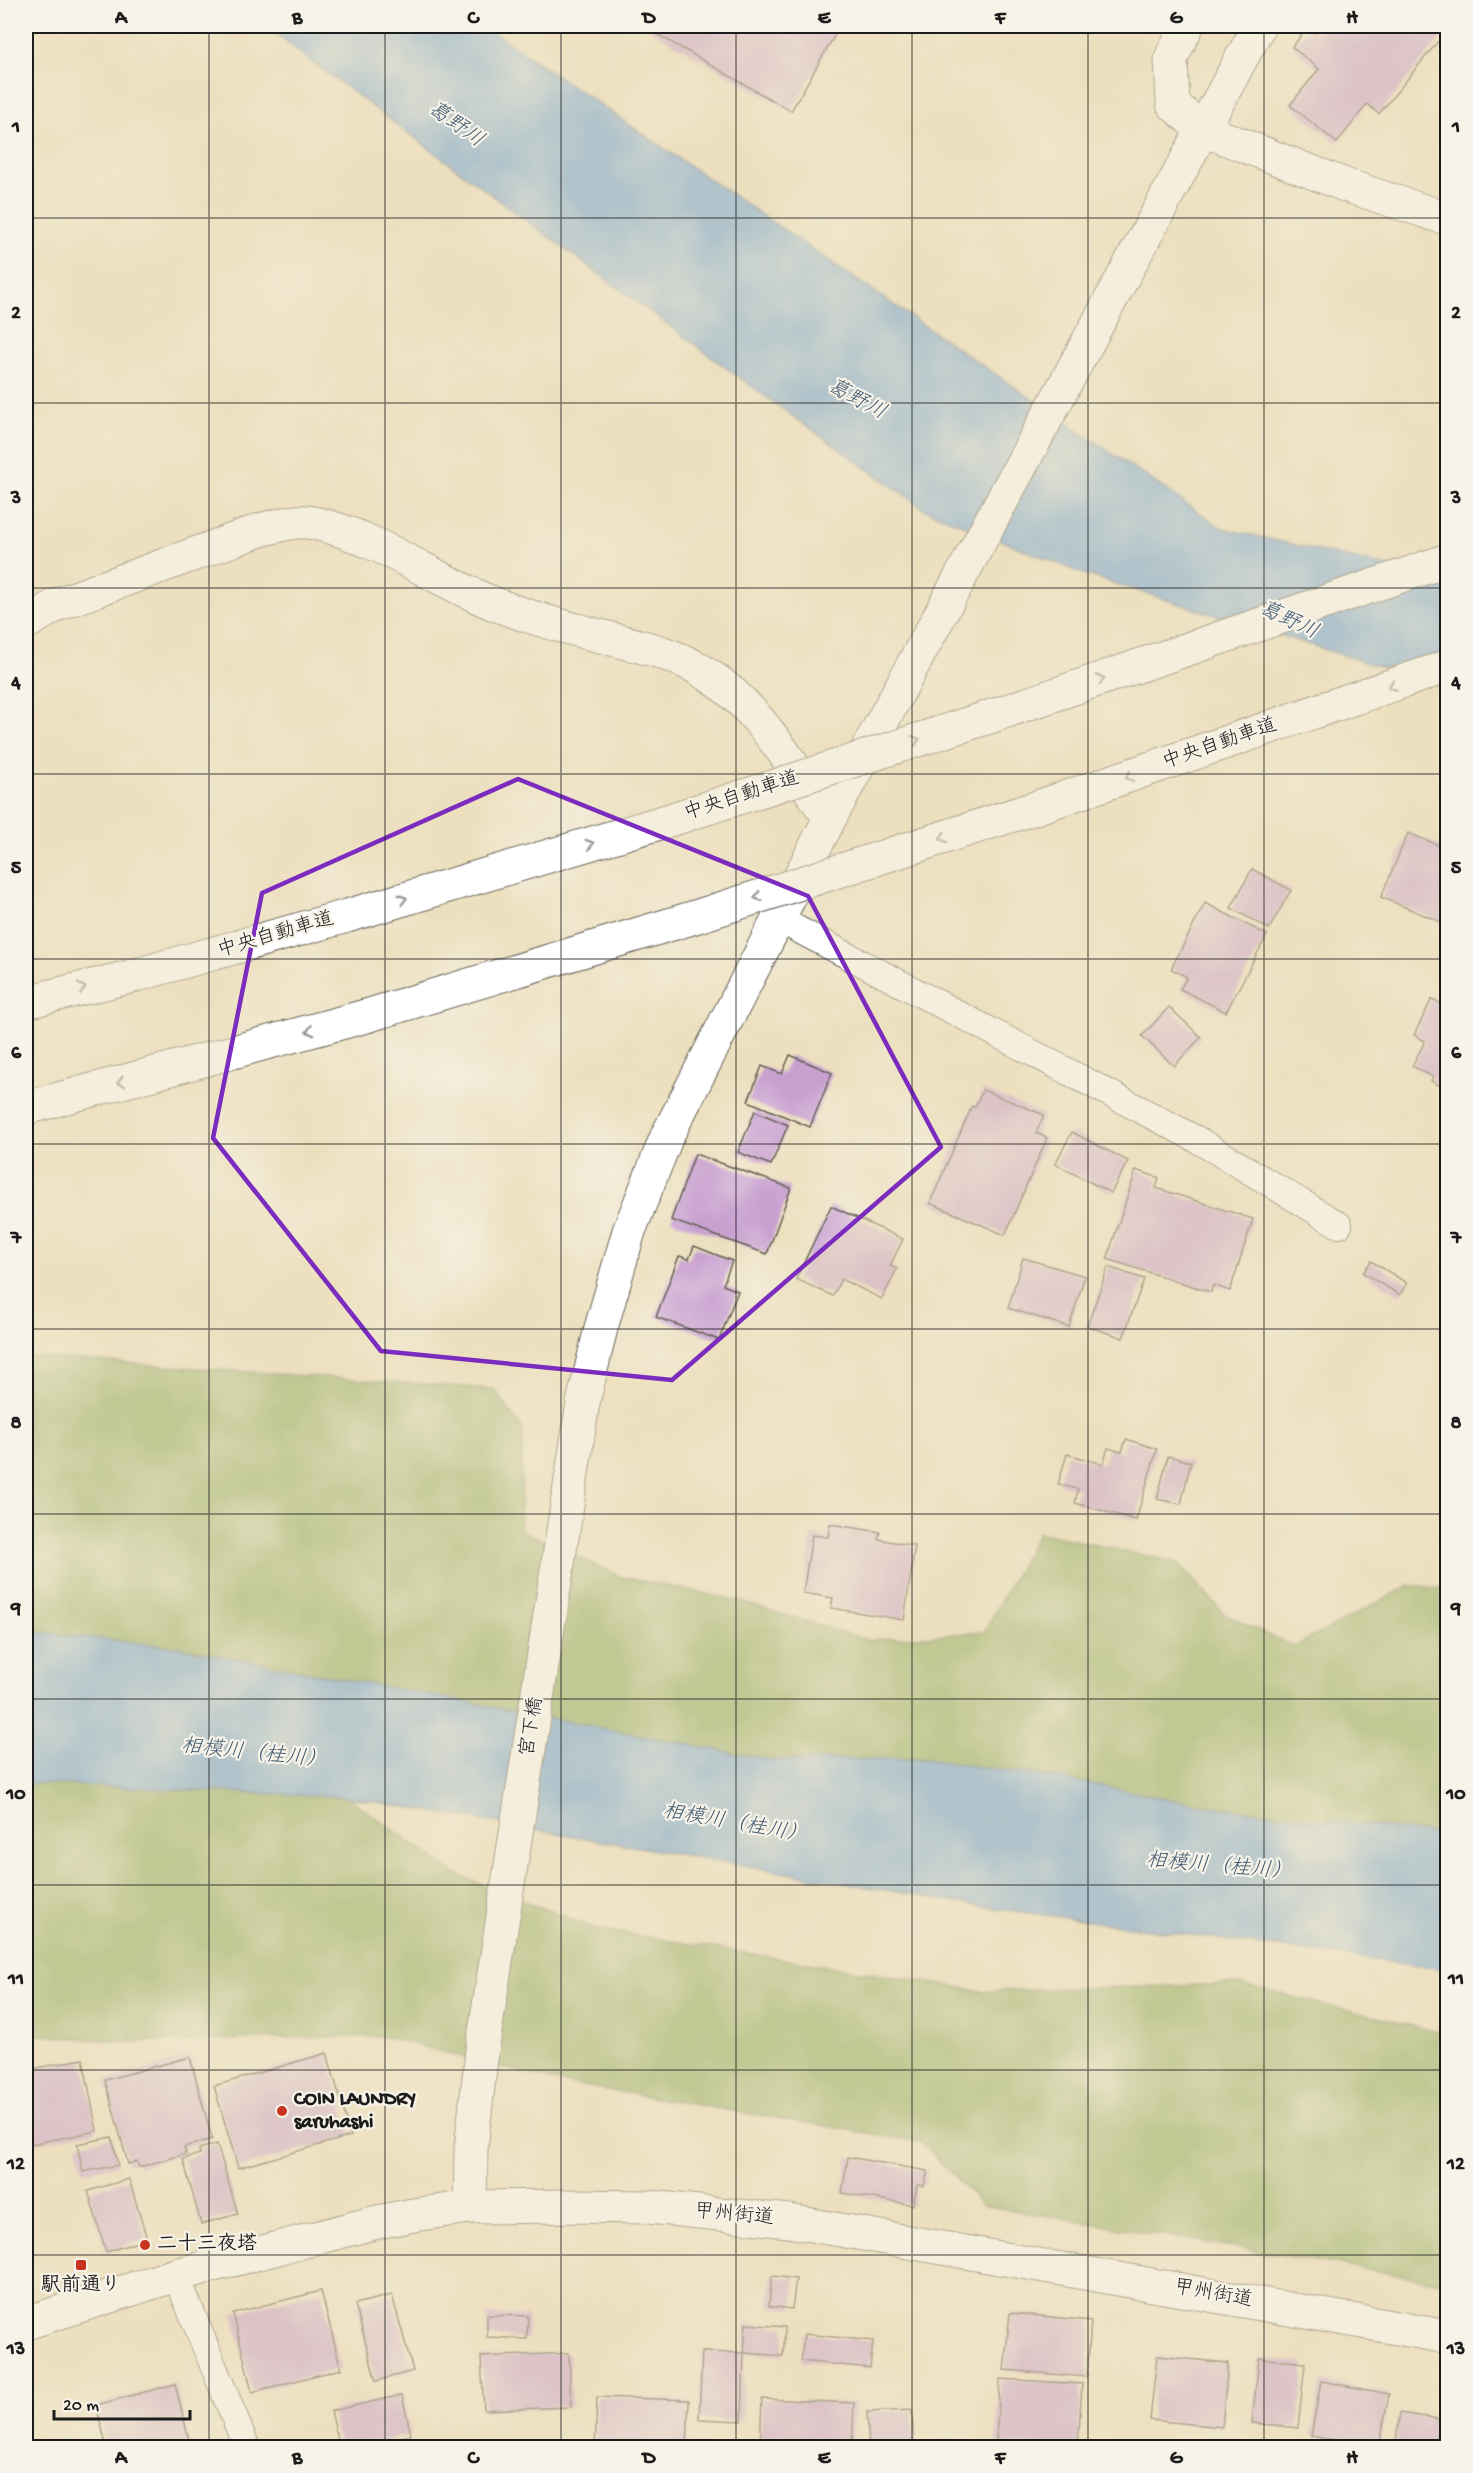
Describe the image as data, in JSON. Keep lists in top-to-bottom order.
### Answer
{
  "streets": {
    "main road": ["中央自動車道", "宮下橋", "甲州街道"]
  },
  "crossings": [
    ["宮下橋", "甲州街道"]
  ],
  "water": ["葛野川", "相模川（桂川）"],
  "places": {
    "other": ["COIN LAUNDRY saruhashi", "二十三夜塔"],
    "transit": ["駅前通り"]
  },
  "scale_bar": "20 m",
  "grid": {
    "columns": [
      "A",
      "B",
      "C",
      "D",
      "E",
      "F",
      "G",
      "H"
    ],
    "rows": [
      "1",
      "2",
      "3",
      "4",
      "5",
      "6",
      "7",
      "8",
      "9",
      "10",
      "11",
      "12",
      "13"
    ]
  }
}
